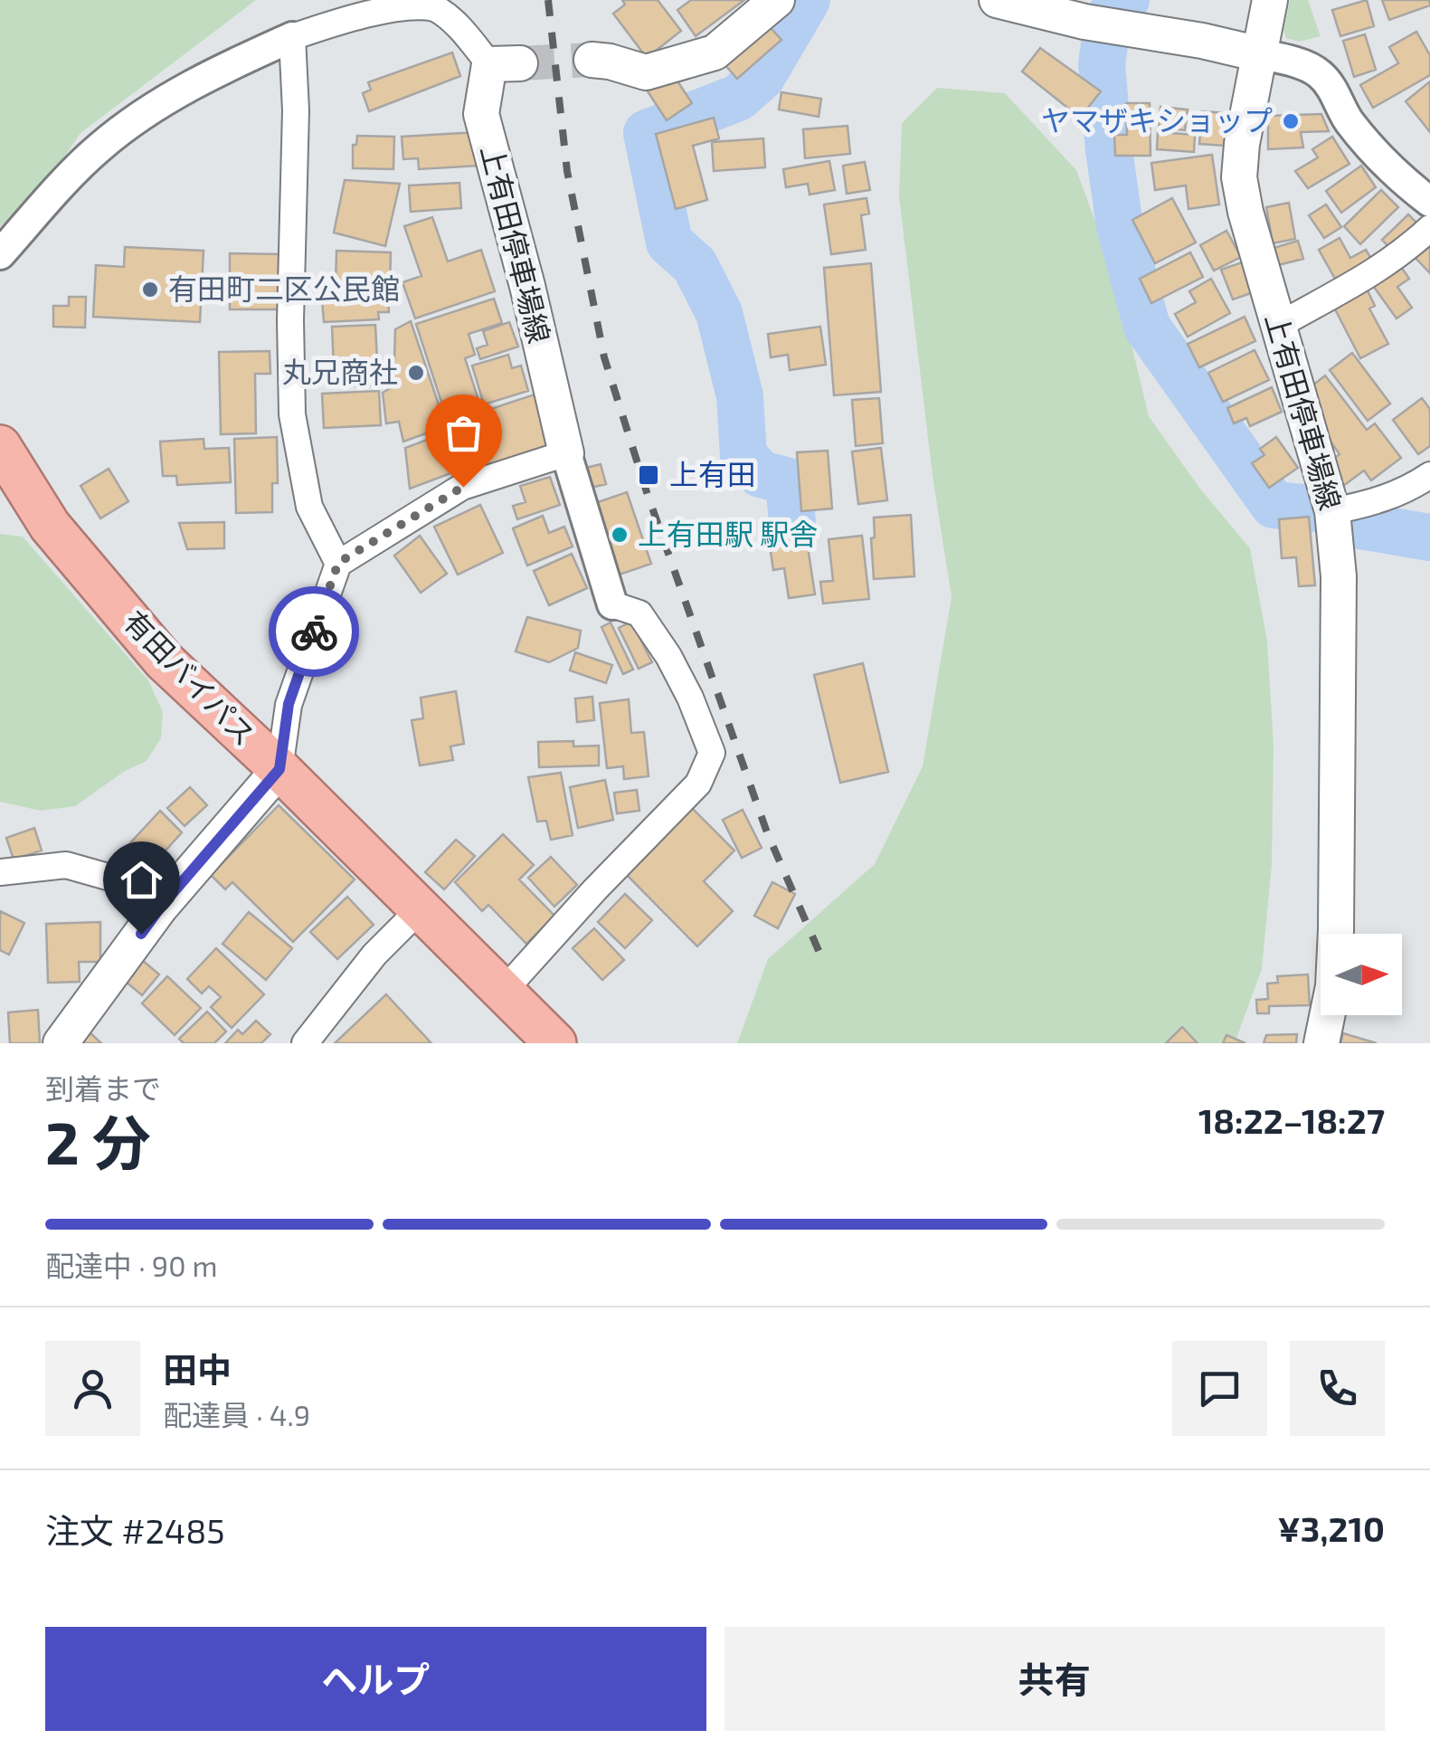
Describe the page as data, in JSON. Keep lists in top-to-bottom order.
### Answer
{
  "streets": {
    "highway": ["有田バイパス"],
    "main road": ["上有田停車場線"]
  },
  "places": {
    "other": [
      "ヤマザキショップ",
      "有田町二区公民館",
      "丸兄商社",
      "上有田駅 駅舎"
    ],
    "transit": ["上有田"]
  },
  "north": "right",
  "page": {
    "heading": ["2 分", "到着まで", "18:22–18:27"],
    "panel": [
      "田中",
      "配達員 · 4.9",
      "注文 #2485",
      "¥3,210"
    ],
    "bar": "配達中 · 90 m",
    "buttons": ["ヘルプ", "共有"]
  }
}
